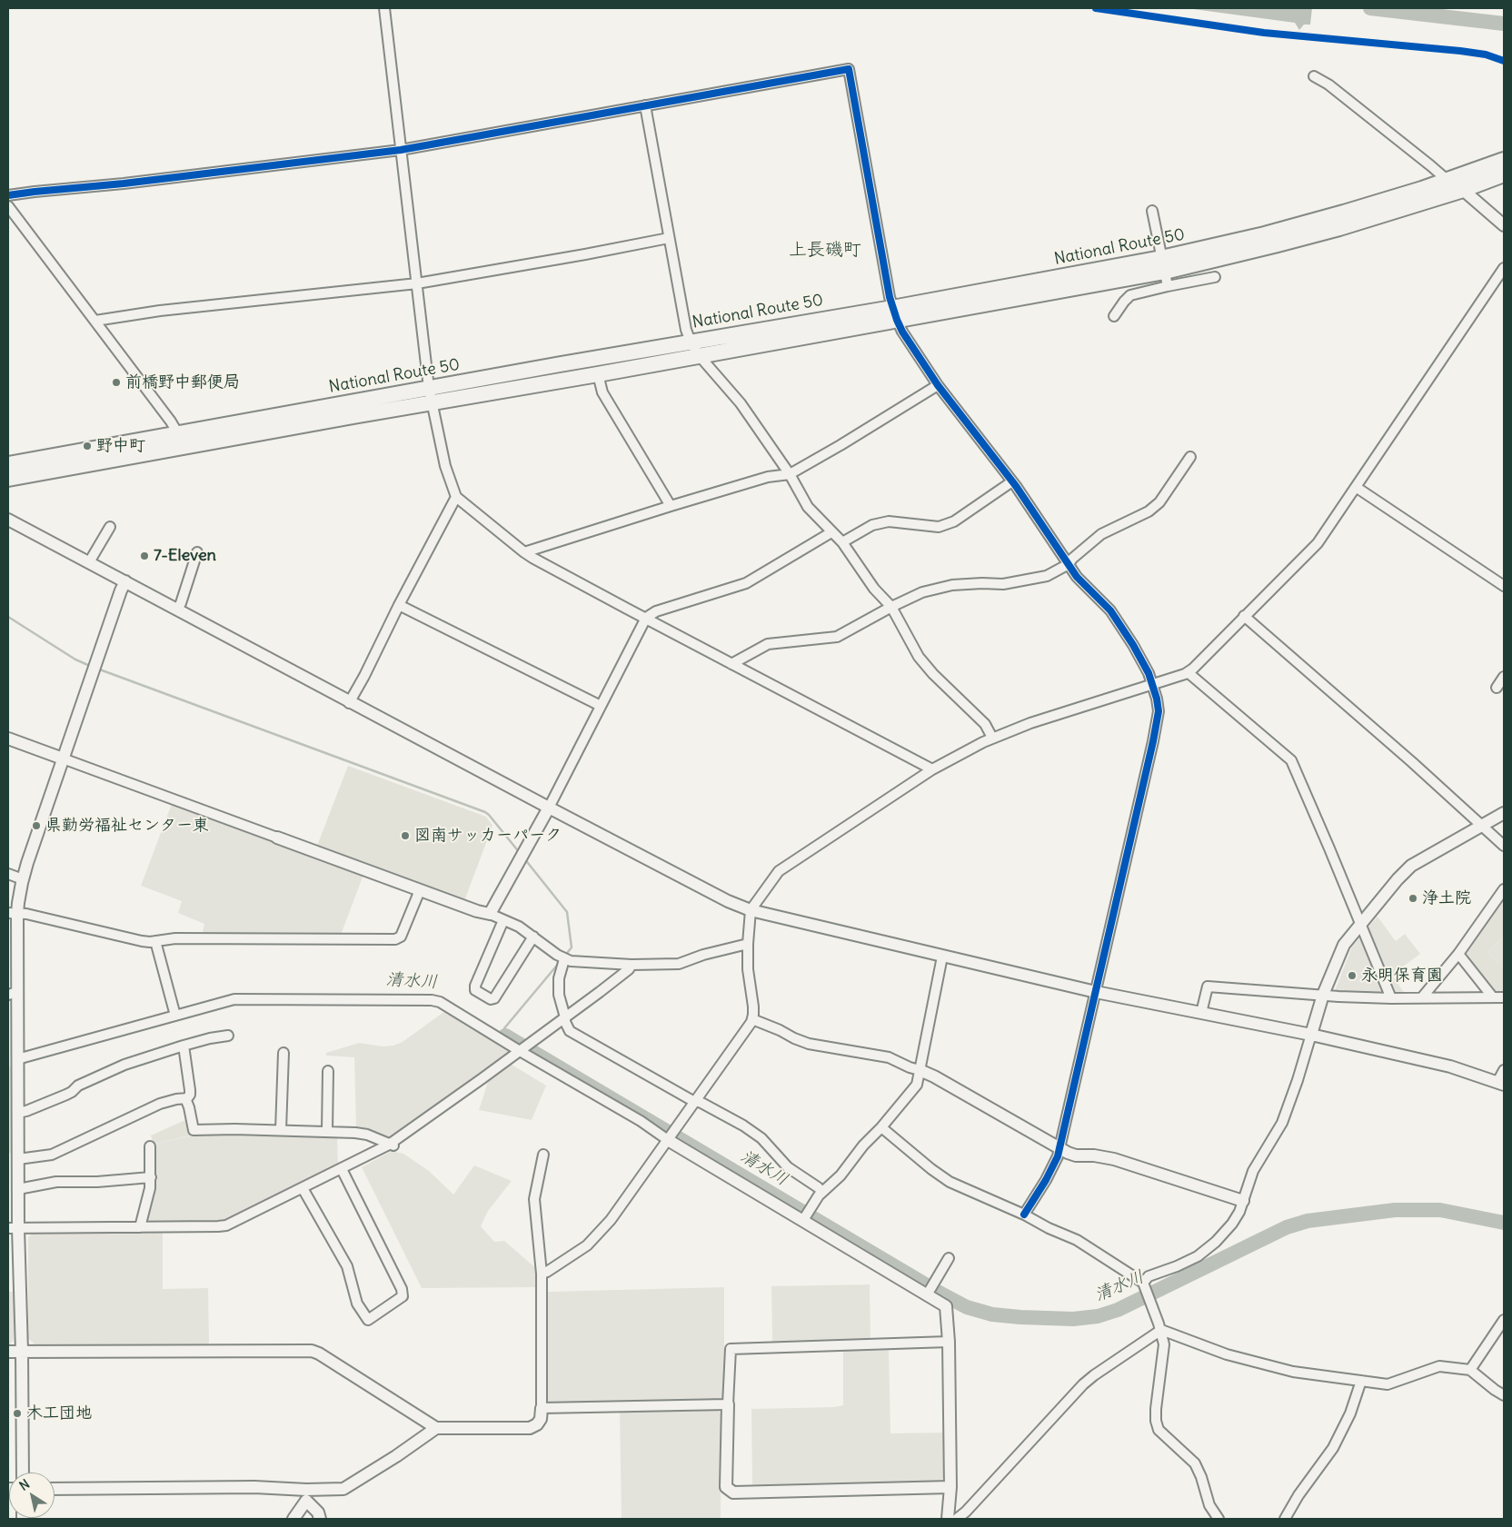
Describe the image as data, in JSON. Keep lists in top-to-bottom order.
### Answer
{
  "streets": {
    "highway": ["National Route 50"]
  },
  "districts": ["上長磯町"],
  "water": ["清水川"],
  "places": [
    "前橋野中郵便局",
    "野中町",
    "7-Eleven",
    "県勤労福祉センター東",
    "図南サッカーパーク",
    "浄土院",
    "永明保育園",
    "木工団地"
  ],
  "north": "top left"
}
